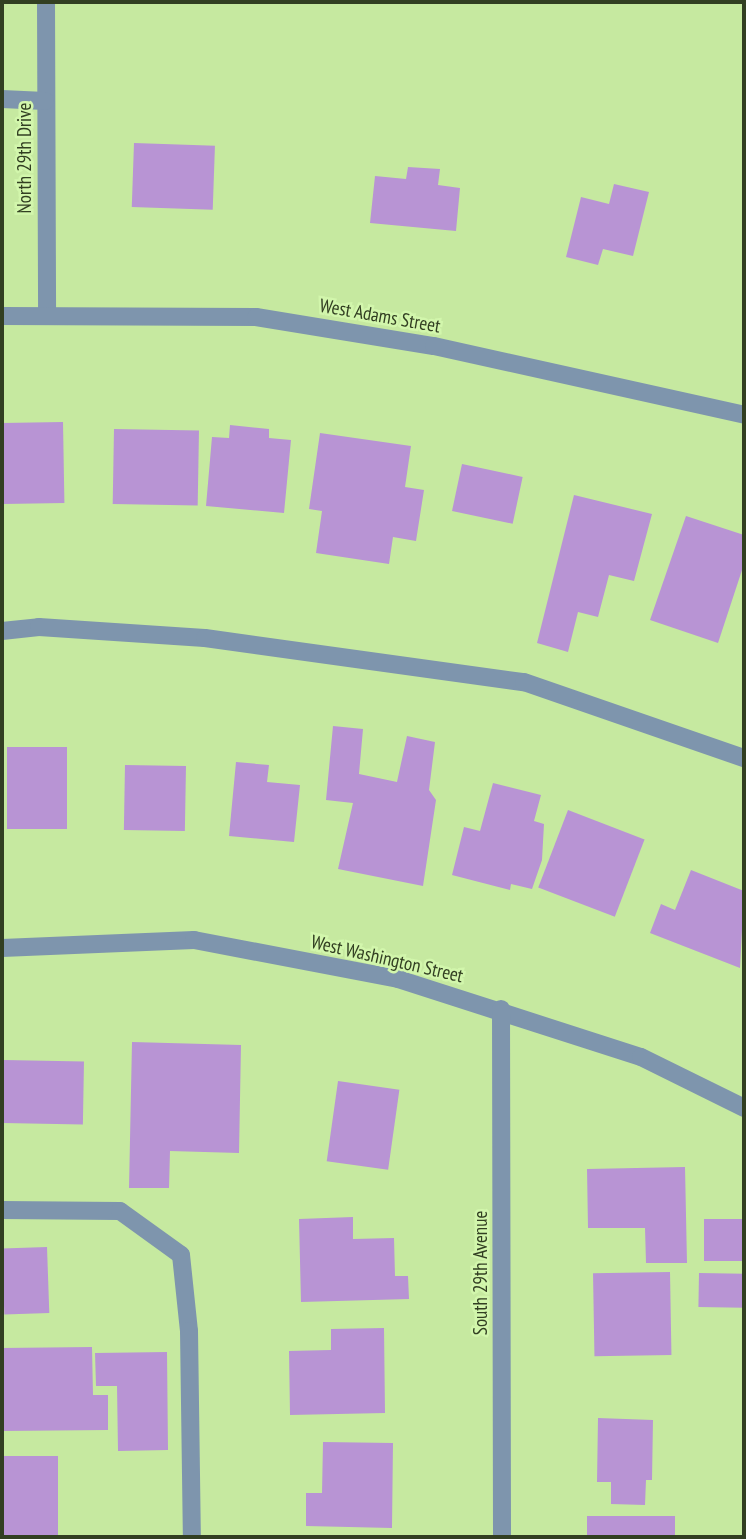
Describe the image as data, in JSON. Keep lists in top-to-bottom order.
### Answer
{
  "streets": {
    "street": [
      "North 29th Drive",
      "West Adams Street",
      "West Washington Street",
      "South 29th Avenue"
    ]
  },
  "crossings": [
    ["North 29th Drive", "West Adams Street"],
    ["West Washington Street", "South 29th Avenue"]
  ]
}
